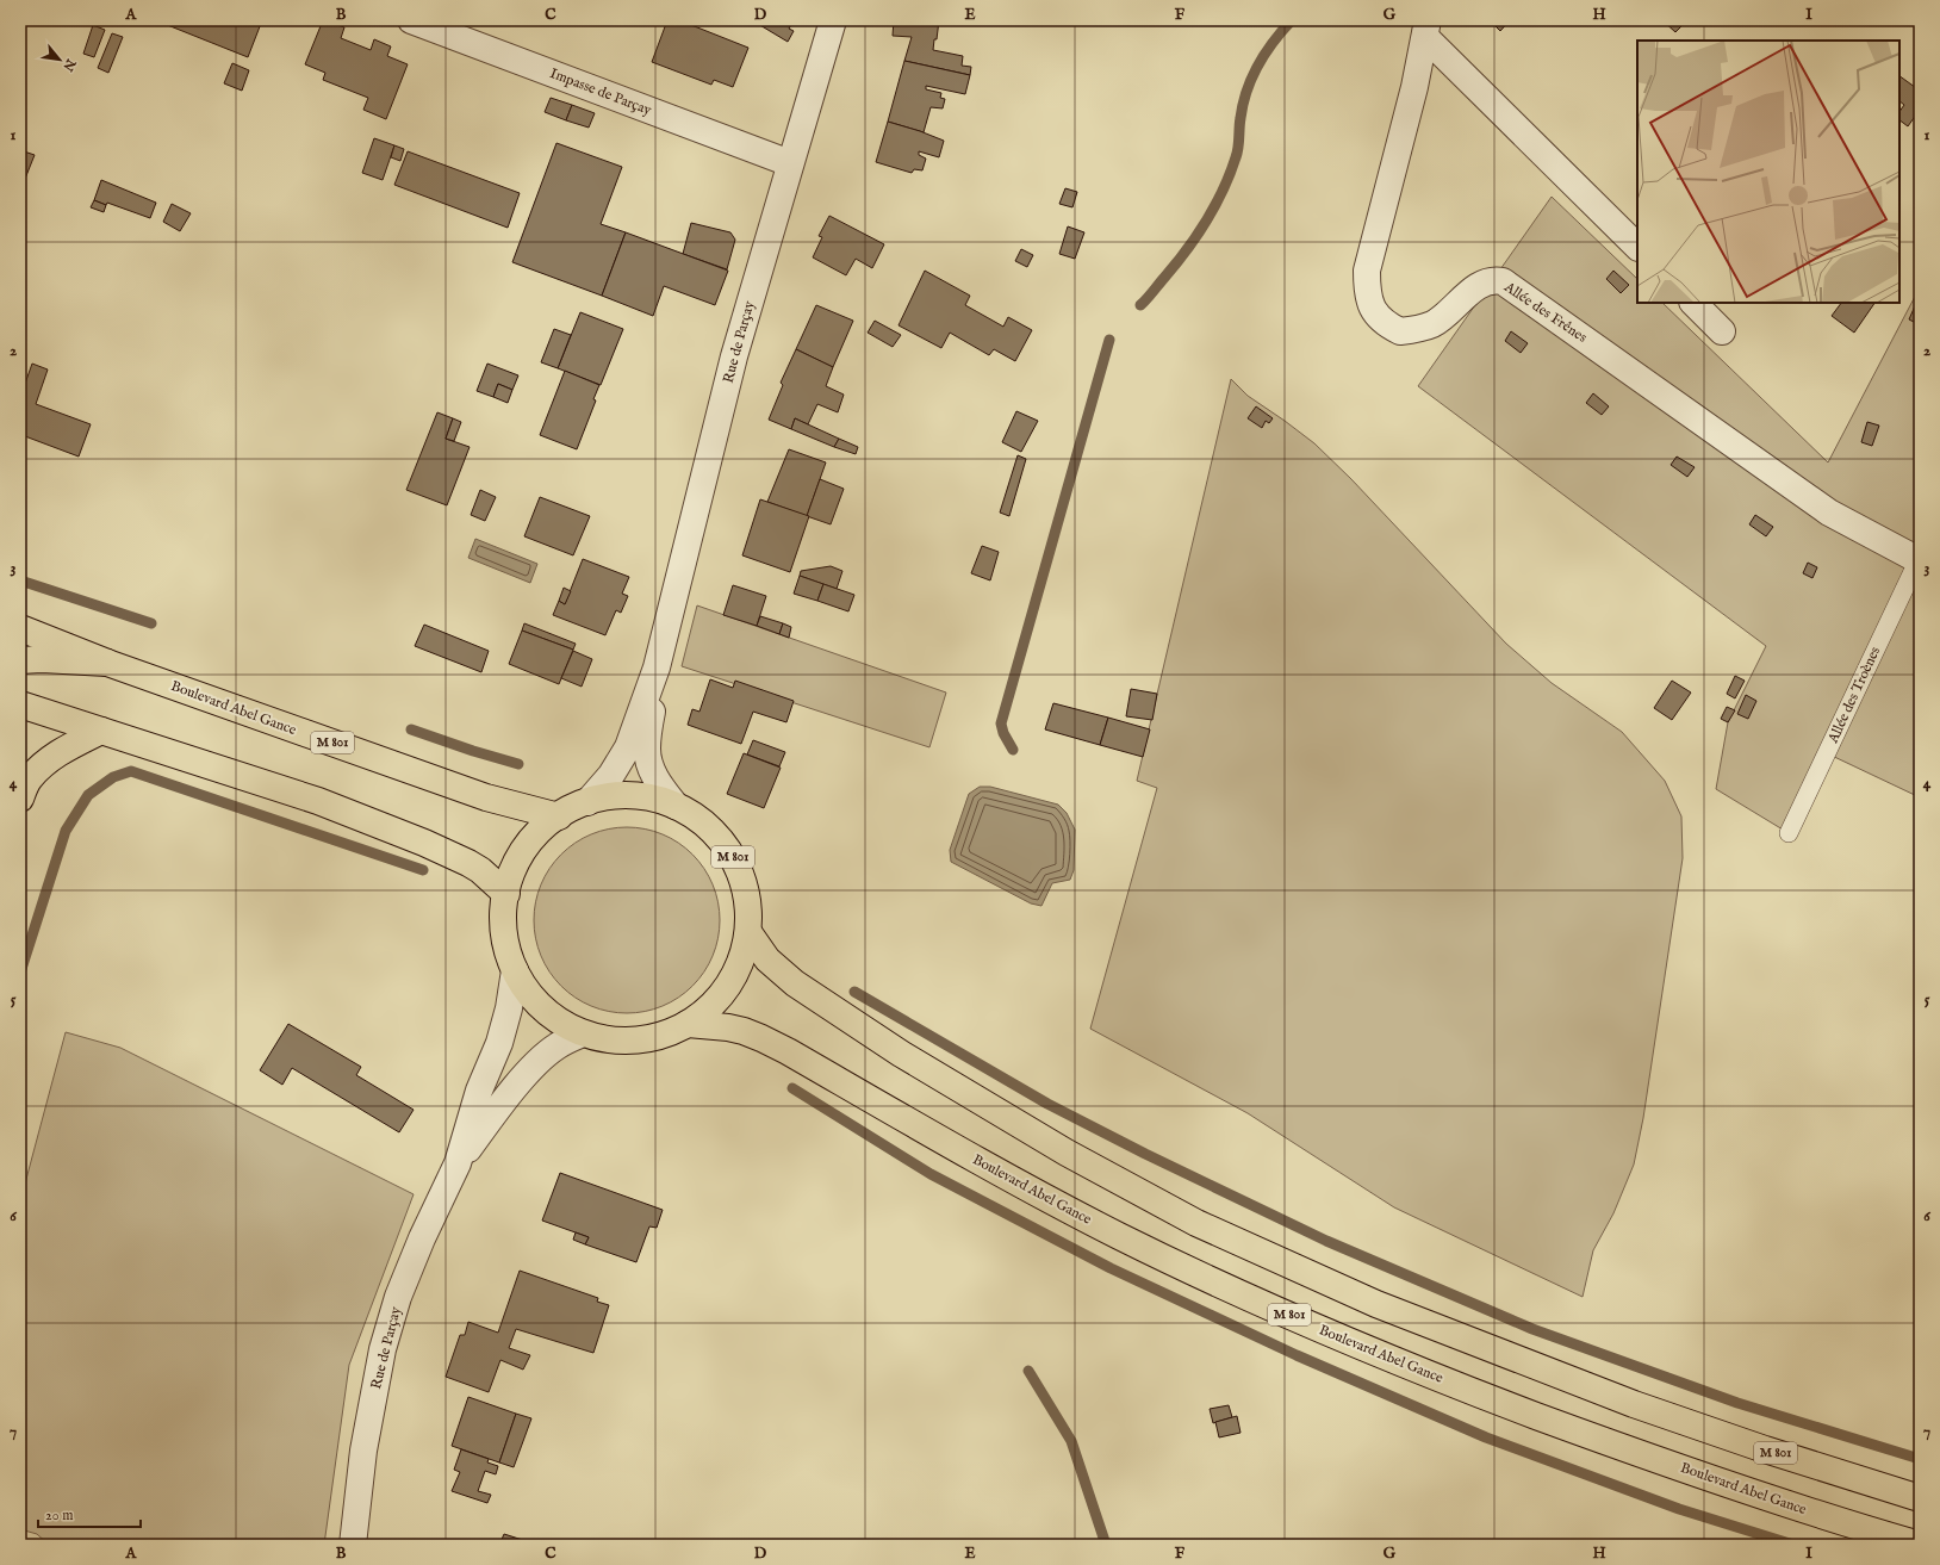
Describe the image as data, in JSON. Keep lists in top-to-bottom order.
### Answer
{
  "streets": {
    "main road": ["Boulevard Abel Gance", "M 801"],
    "street": ["Impasse de Parçay", "Allée des Frênes", "Rue de Parçay"],
    "lane": ["Allée des Troènes"]
  },
  "crossings": [
    ["Impasse de Parçay", "Rue de Parçay"],
    ["Allée des Frênes", "Allée des Troènes"],
    ["Rue de Parçay", "M 801"],
    ["Boulevard Abel Gance", "M 801"]
  ],
  "scale_bar": "20 m",
  "north": "bottom right",
  "grid": {
    "columns": [
      "A",
      "B",
      "C",
      "D",
      "E",
      "F",
      "G",
      "H",
      "I"
    ],
    "rows": [
      "1",
      "2",
      "3",
      "4",
      "5",
      "6",
      "7"
    ]
  }
}
